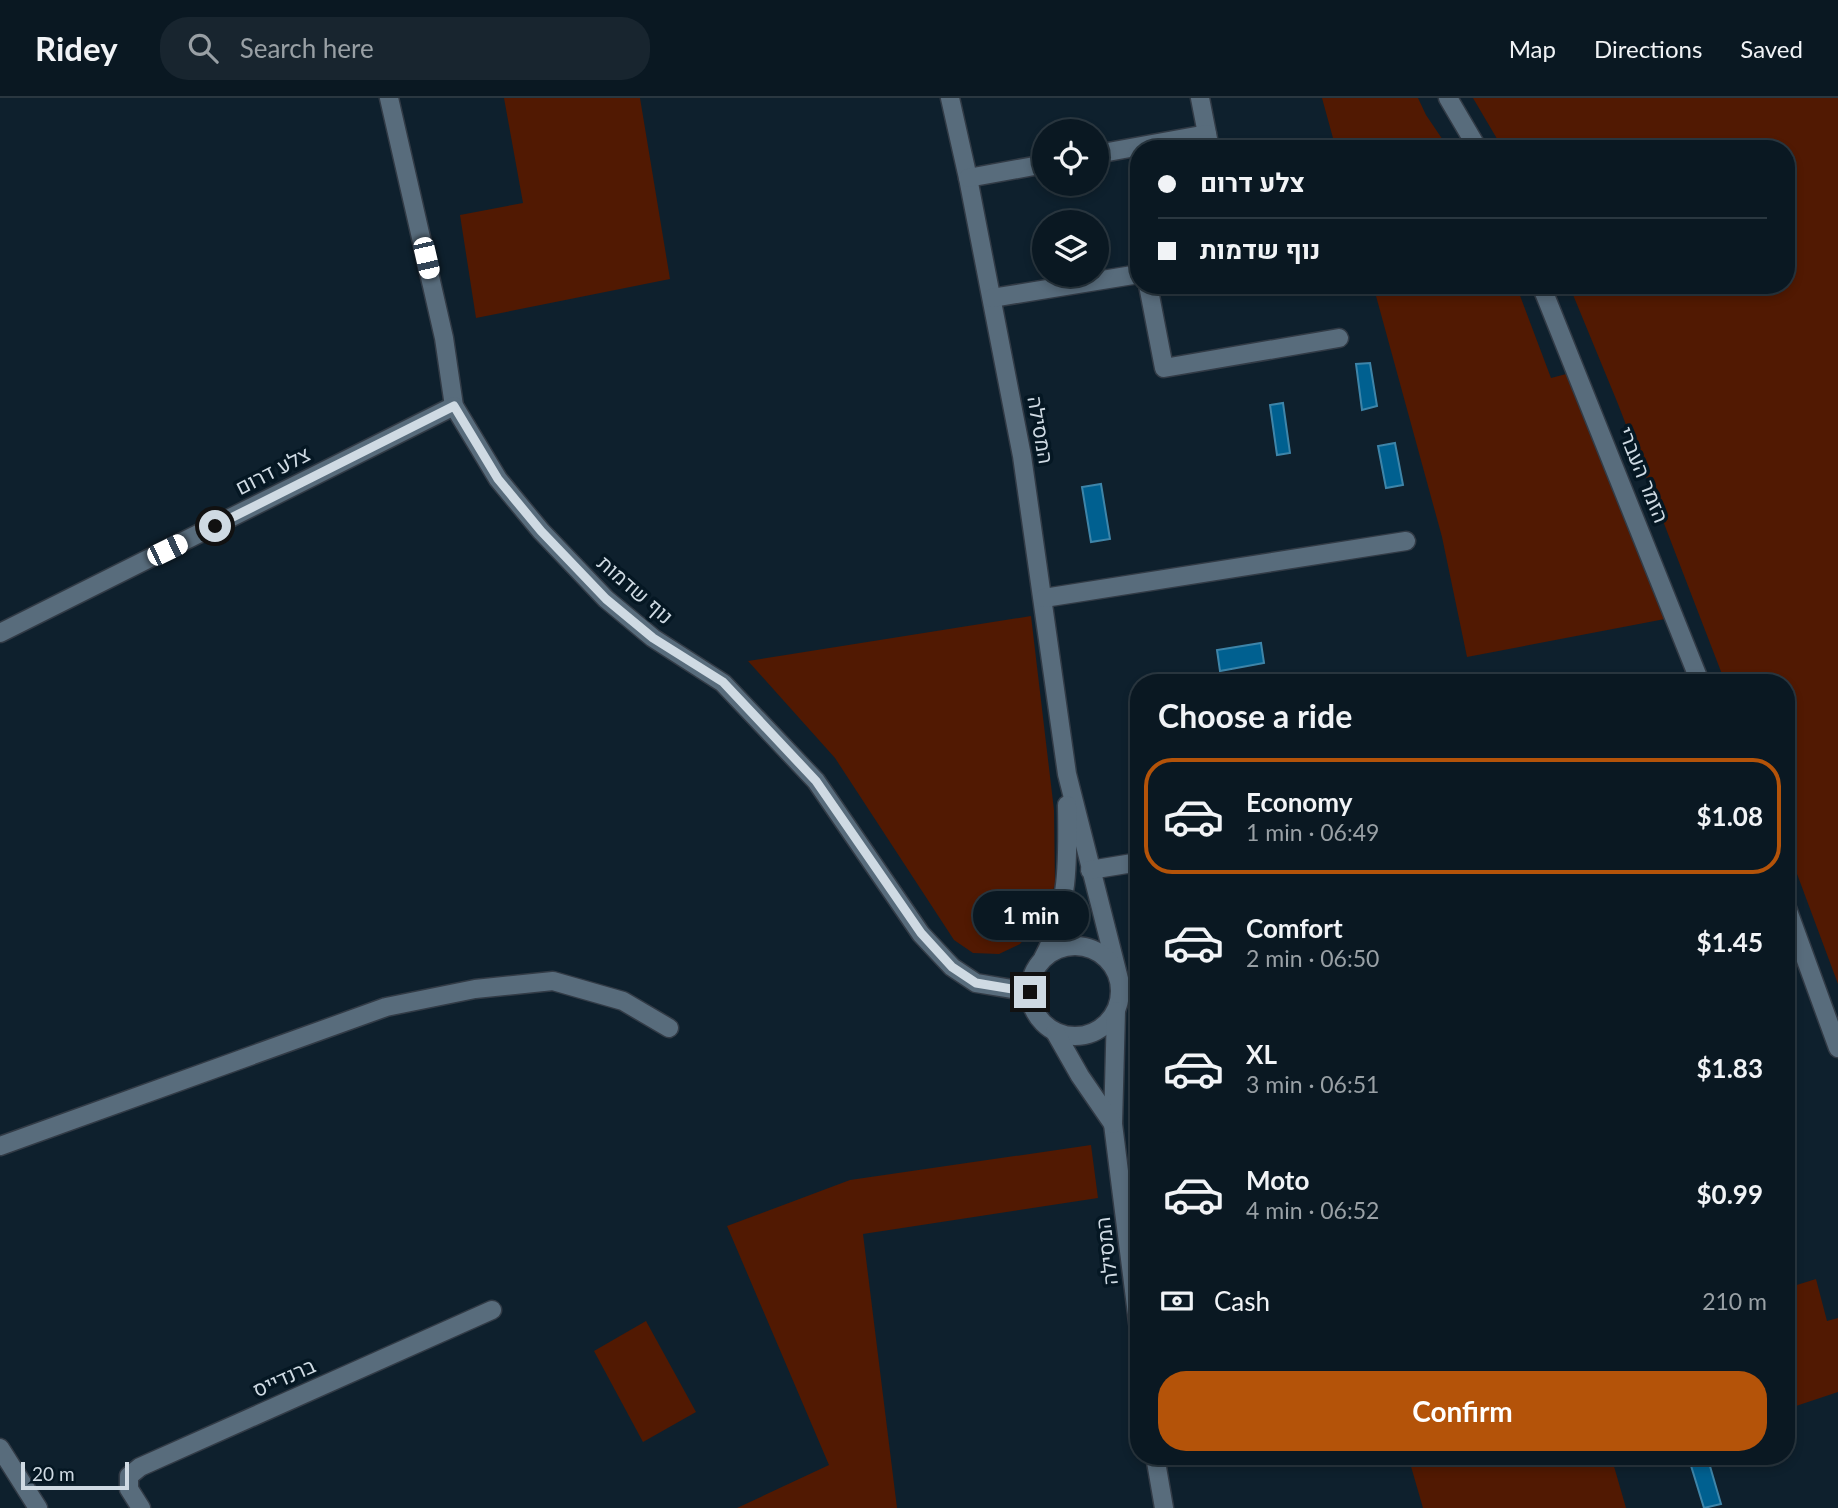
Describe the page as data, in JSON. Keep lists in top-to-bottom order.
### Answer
{
  "streets": {
    "street": [
      "המסילה",
      "צלע דרום",
      "הזמר העברי",
      "נוף שדמות",
      "ברנדייס"
    ]
  },
  "crossings": [
    ["המסילה", "נוף שדמות"],
    ["צלע דרום", "נוף שדמות"]
  ],
  "scale_bar": "20 m",
  "page": {
    "header": "Ridey",
    "search": "Search here",
    "nav": ["Map", "Directions", "Saved"],
    "banner": ["צלע דרום", "נוף שדמות"],
    "heading": "Choose a ride",
    "list": [
      {
        "name": "Economy",
        "note": "1 min · 06:49",
        "value": "$1.08"
      },
      {
        "name": "Comfort",
        "note": "2 min · 06:50",
        "value": "$1.45"
      },
      {
        "name": "XL",
        "note": "3 min · 06:51",
        "value": "$1.83"
      },
      {
        "name": "Moto",
        "note": "4 min · 06:52",
        "value": "$0.99"
      }
    ],
    "bubble": "1 min",
    "pay": ["Cash", "210 m"],
    "buttons": "Confirm",
    "scale": "20 m"
  }
}
